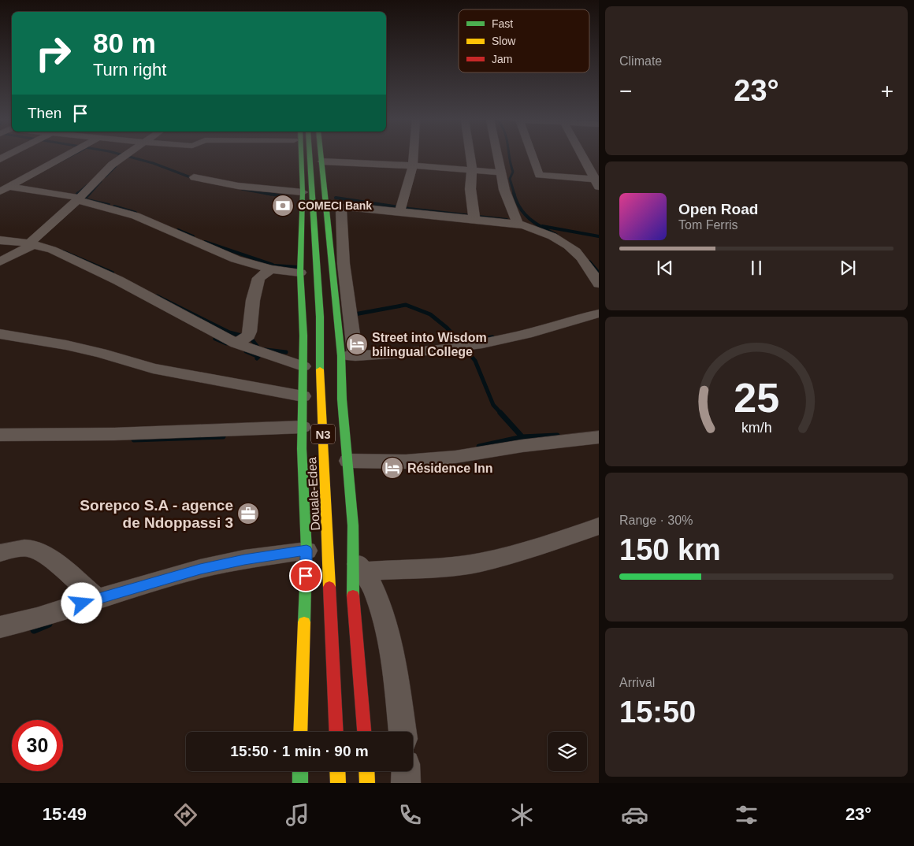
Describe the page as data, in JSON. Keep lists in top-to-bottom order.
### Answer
{
  "streets": {
    "main road": ["N3", "Douala-Edea"]
  },
  "places": {
    "bank": ["COMECI Bank"],
    "hotel": ["Street into Wisdom bilingual College", "Résidence Inn"],
    "office": ["Sorepco S.A - agence de Ndoppassi 3"]
  },
  "legend": ["Fast", "Slow", "Jam"],
  "page": {
    "tile": [
      "Climate",
      ["Range · 30%", "150 km"],
      ["Arrival", "15:50"]
    ],
    "turn": ["80 m", "Turn right"],
    "heat": ["−", "23°", "+"],
    "then": "Then",
    "song": ["Open Road", "Tom Ferris"],
    "limit": "30",
    "trip": "15:50 · 1 min · 90 m",
    "tabs": ["15:49", "23°"],
    "gauge": ["25", "km/h"]
  }
}
